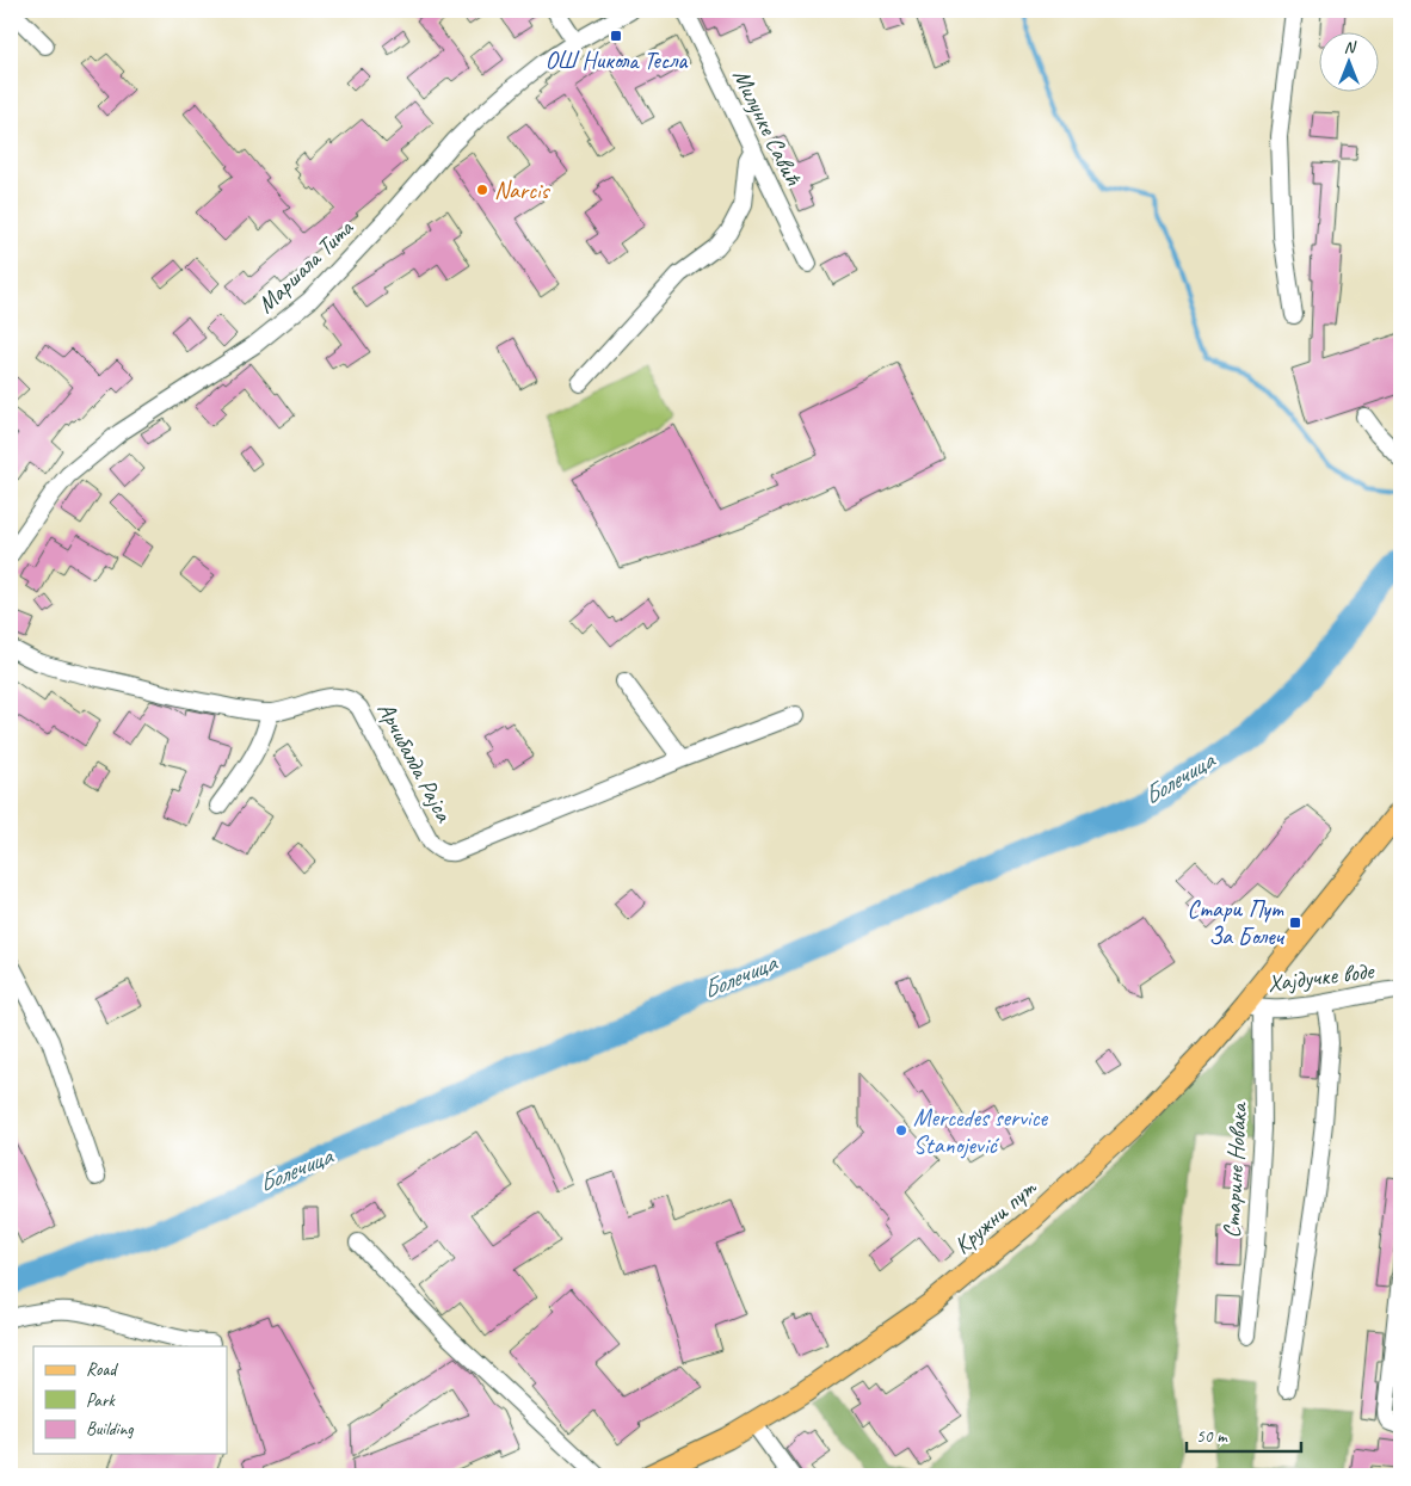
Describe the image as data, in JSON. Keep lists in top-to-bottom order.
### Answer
{
  "streets": {
    "main road": ["Кружни пут"],
    "street": [
      "Милунке Савић",
      "Маршала Тита",
      "Арчибалда Рајса",
      "Хајдучке воде",
      "Старине Новака"
    ]
  },
  "crossings": [
    ["Хајдучке воде", "Старине Новака"],
    ["Хајдучке воде", "Кружни пут"],
    ["Старине Новака", "Кружни пут"]
  ],
  "water": ["Болечица"],
  "places": {
    "transit": ["ОШ Никола Тесла", "Стари Пут За Болеч"],
    "other": ["Narcis", "Mercedes service Stanojević"]
  },
  "legend": ["Road", "Park", "Building"],
  "scale_bar": "50 m",
  "north": "top"
}
